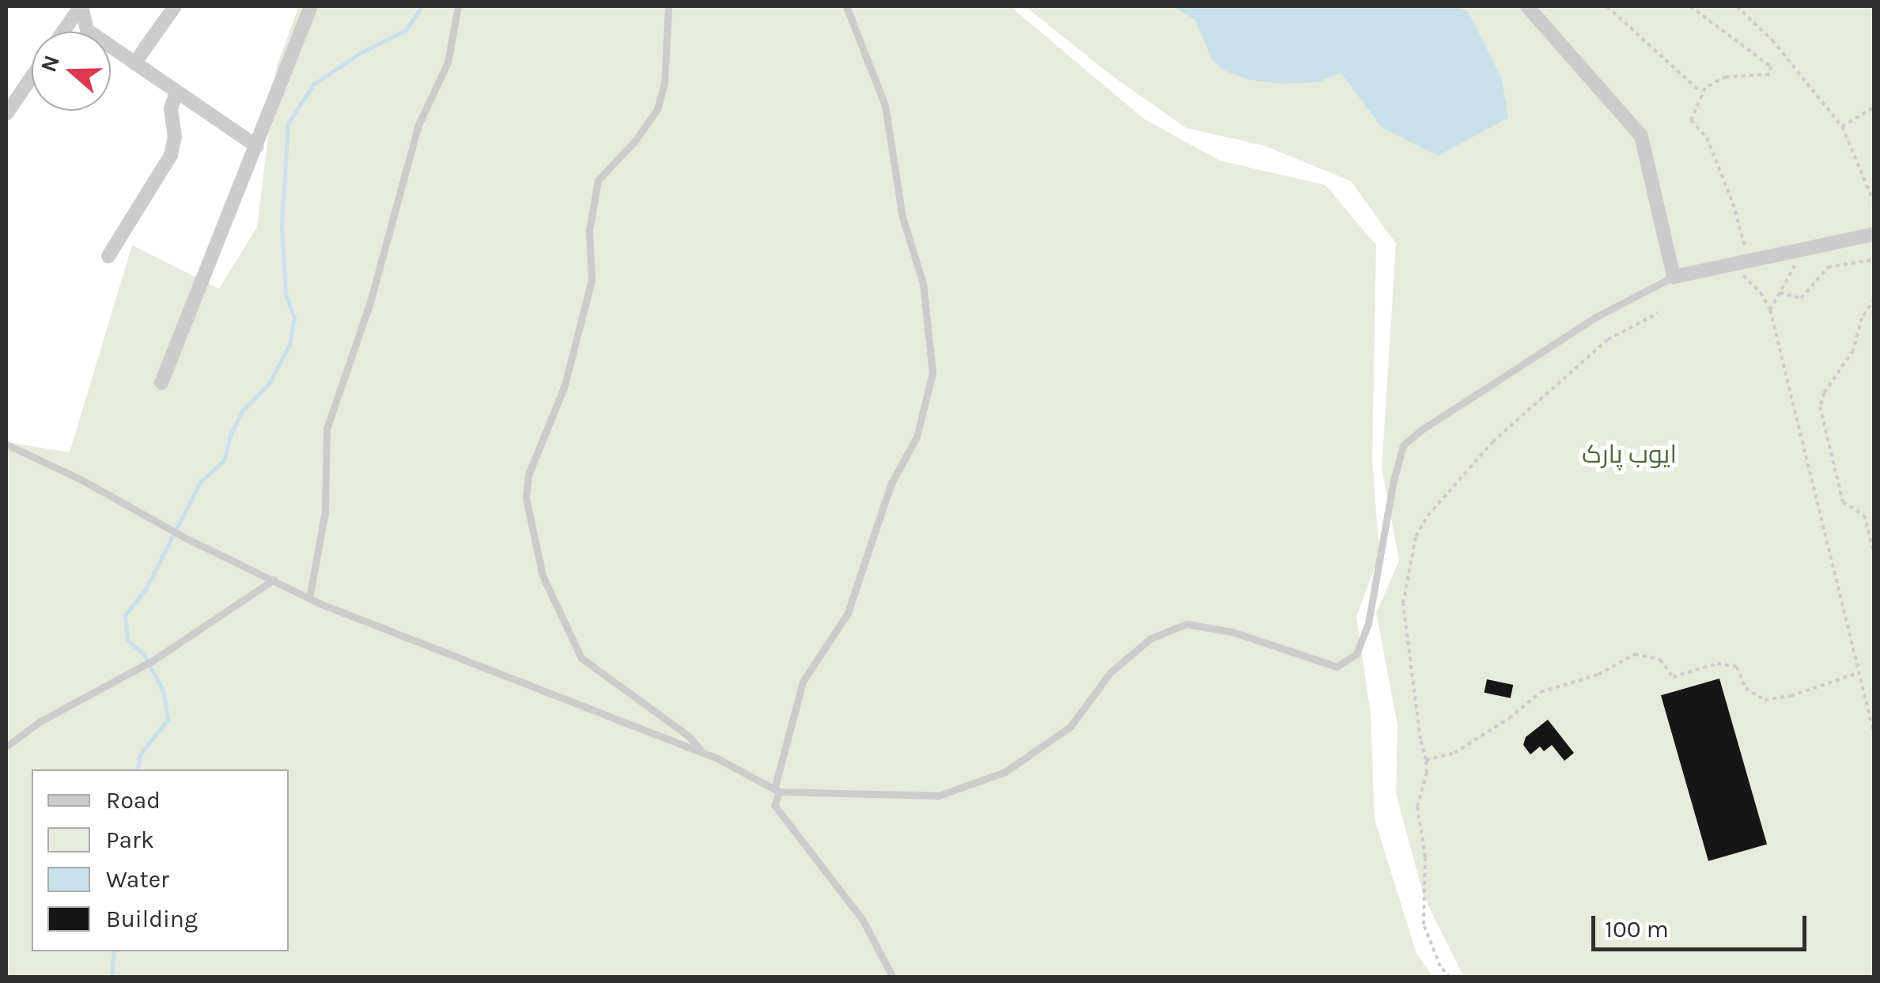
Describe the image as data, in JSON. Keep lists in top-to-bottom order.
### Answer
{
  "parks": ["ایوب پارک"],
  "legend": [
    "Road",
    "Park",
    "Water",
    "Building"
  ],
  "scale_bar": "100 m",
  "north": "left"
}
